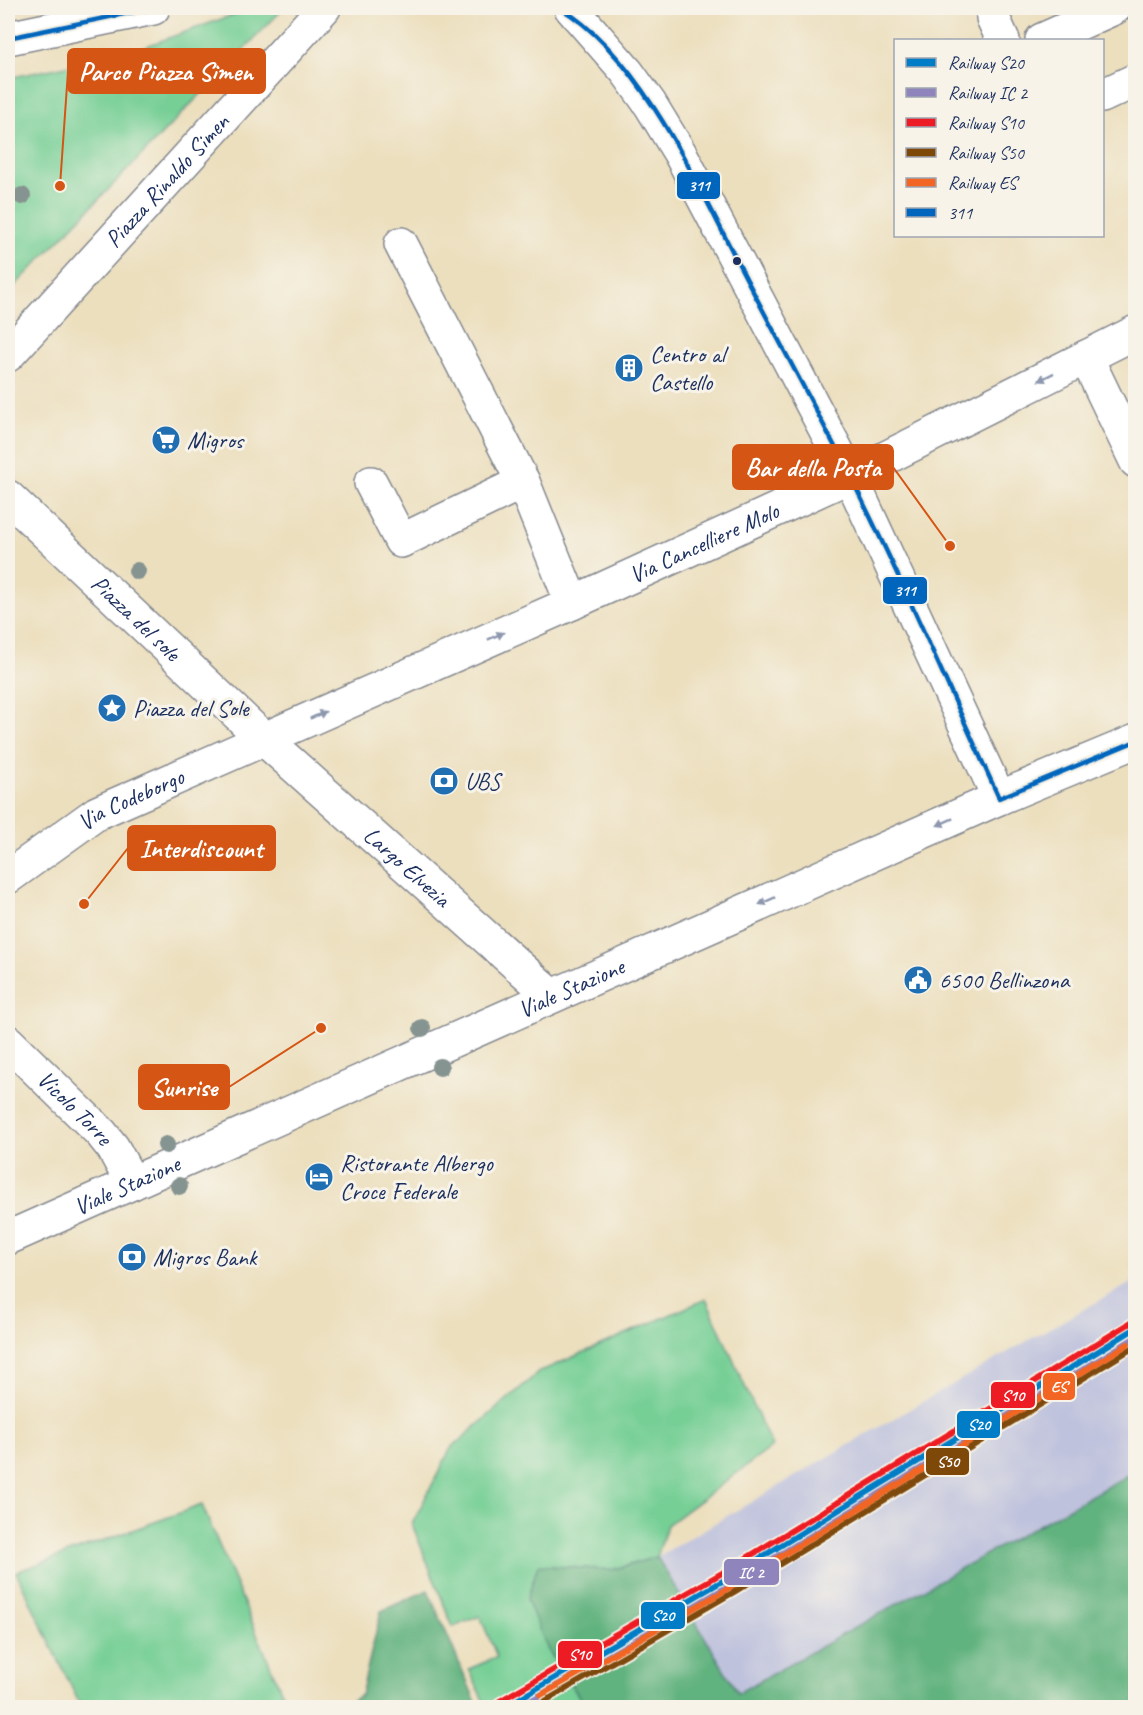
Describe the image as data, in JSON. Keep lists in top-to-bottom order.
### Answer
{
  "streets": {
    "street": [
      "Piazza Rinaldo Simen",
      "Via Cancelliere Molo",
      "Piazza del sole",
      "Via Codeborgo",
      "Largo Elvezia",
      "Viale Stazione",
      "Vicolo Torre"
    ]
  },
  "crossings": [
    ["Via Cancelliere Molo", "Piazza del sole"],
    ["Via Cancelliere Molo", "Via Codeborgo"],
    ["Via Cancelliere Molo", "Largo Elvezia"],
    ["Piazza del sole", "Via Codeborgo"],
    ["Piazza del sole", "Largo Elvezia"],
    ["Via Codeborgo", "Largo Elvezia"],
    ["Largo Elvezia", "Viale Stazione"],
    ["Viale Stazione", "Vicolo Torre"]
  ],
  "one_way": ["Viale Stazione"],
  "places": {
    "other": [
      "Parco Piazza Simen",
      "Bar della Posta",
      "Interdiscount",
      "Sunrise"
    ],
    "building": ["Centro al Castello"],
    "supermarket": ["Migros"],
    "place": ["Piazza del Sole"],
    "bank": ["UBS", "Migros Bank"],
    "public building": ["6500 Bellinzona"],
    "hotel": ["Ristorante Albergo Croce Federale"]
  },
  "lines": [
    "transit line 311",
    "rail line S10",
    "rail line S20",
    "rail line ES",
    "rail line S50"
  ],
  "legend": [
    "Railway S20",
    "Railway IC 2",
    "Railway S10",
    "Railway S50",
    "Railway ES",
    "311"
  ]
}
